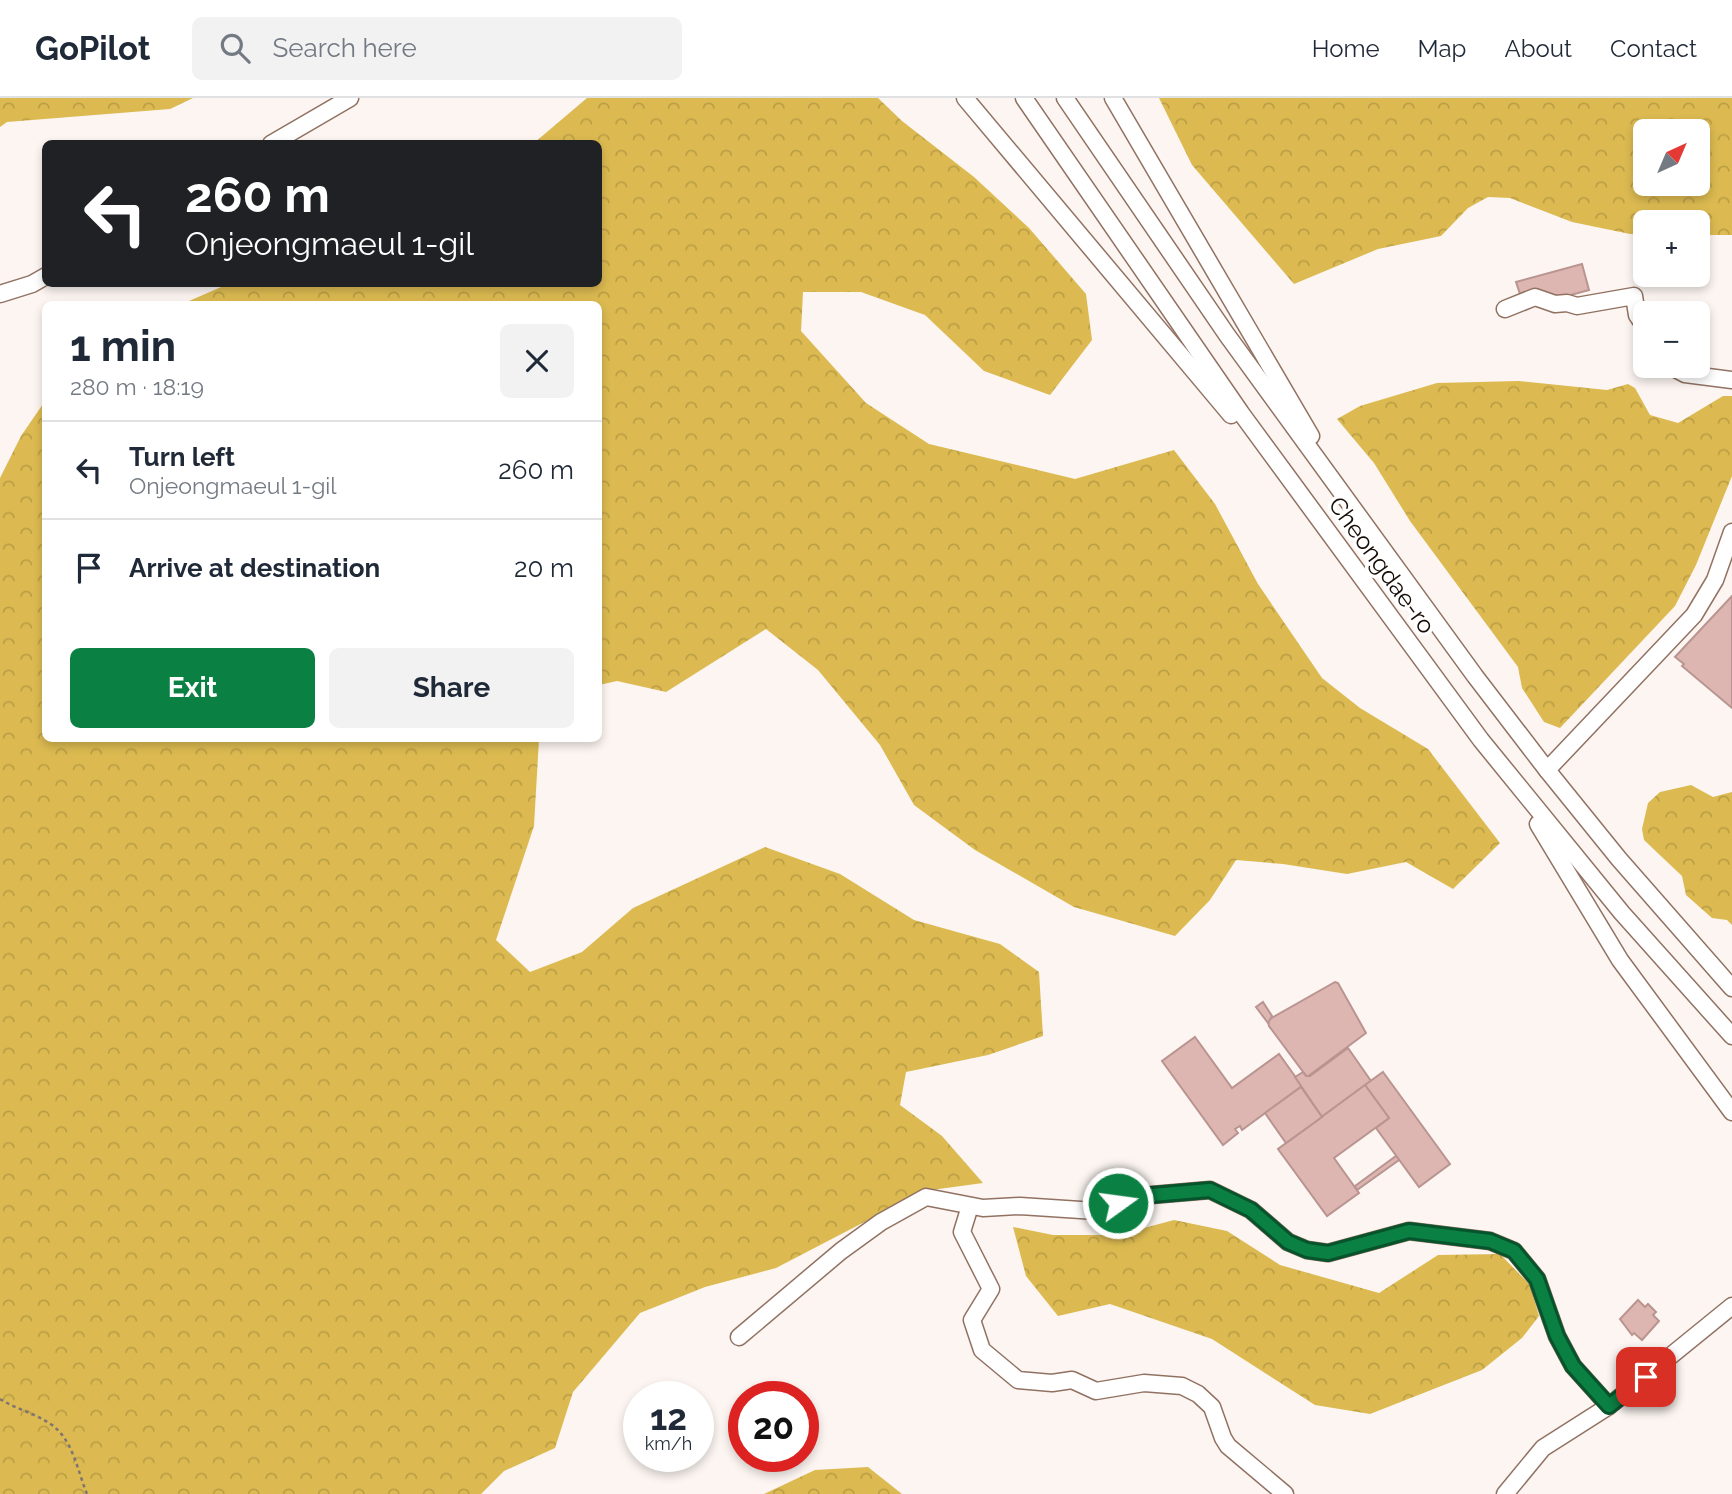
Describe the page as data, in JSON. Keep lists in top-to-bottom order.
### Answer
{
  "streets": {
    "street": ["Cheongdae-ro"]
  },
  "north": "top right",
  "page": {
    "header": "GoPilot",
    "search": "Search here",
    "nav": [
      "Home",
      "Map",
      "About",
      "Contact"
    ],
    "map_buttons": ["+", "−"],
    "turn": ["260 m", "Onjeongmaeul 1-gil"],
    "heading": ["1 min", "280 m · 18:19"],
    "list": [
      {
        "name": "Turn left",
        "note": "Onjeongmaeul 1-gil",
        "value": "260 m"
      },
      {
        "name": "Arrive at destination",
        "value": "20 m"
      }
    ],
    "buttons": ["Exit", "Share"],
    "speed": "12 km/h",
    "limit": "20"
  }
}
